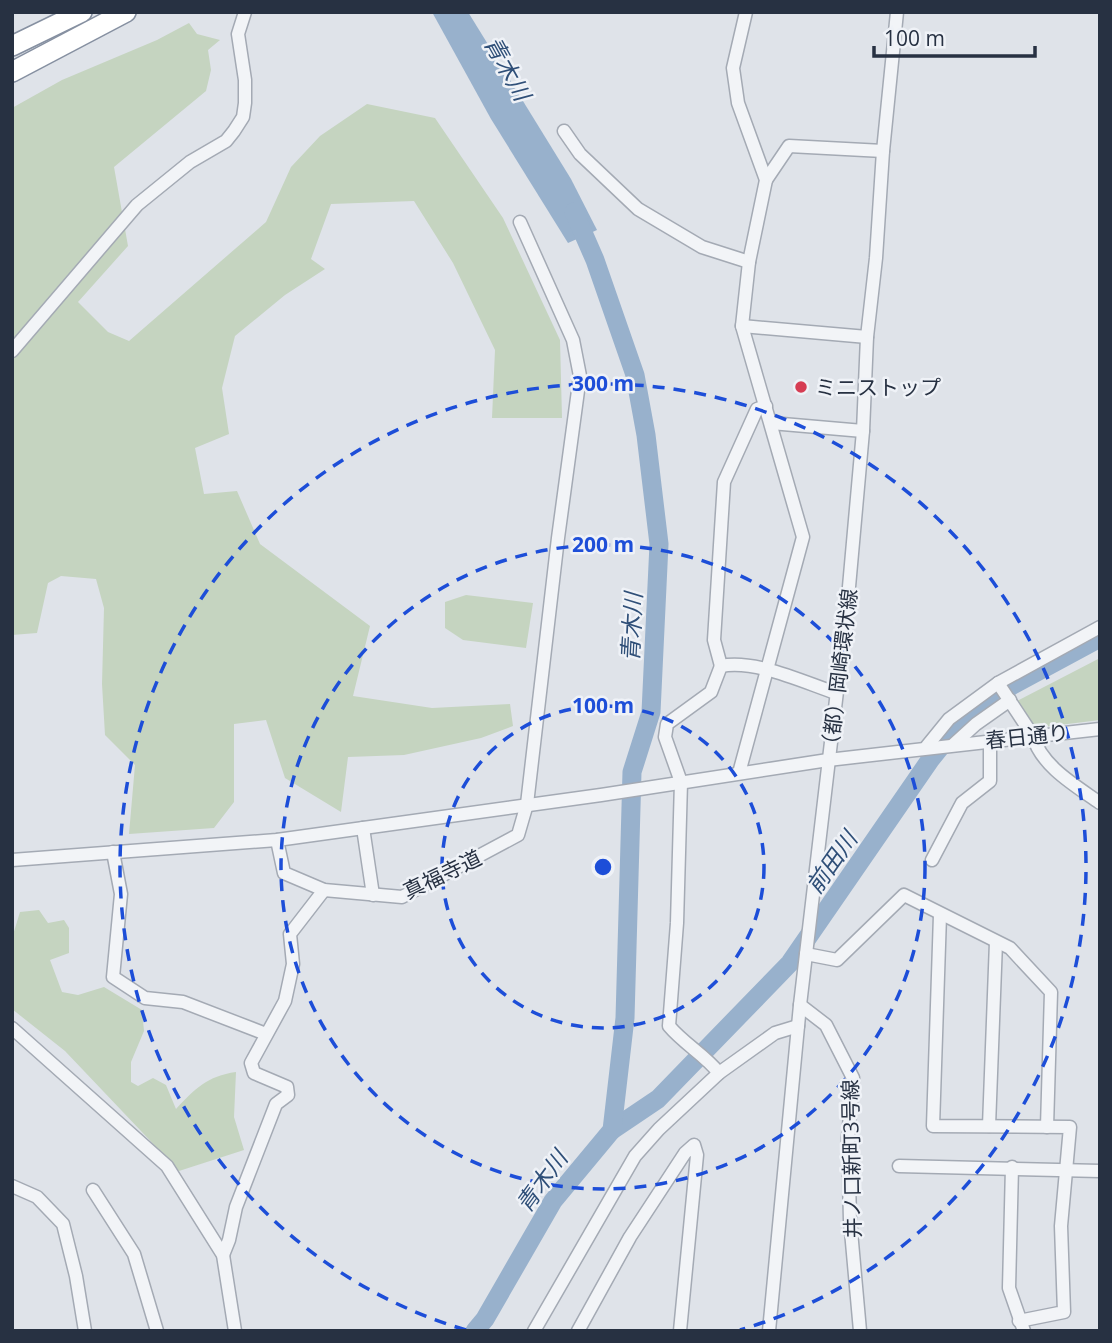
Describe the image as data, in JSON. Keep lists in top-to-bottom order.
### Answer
{
  "streets": {
    "street": [
      "（都）岡崎環状線",
      "春日通り",
      "真福寺道",
      "井ノ口新町3号線"
    ]
  },
  "crossings": [
    ["（都）岡崎環状線", "井ノ口新町3号線"]
  ],
  "water": ["青木川", "前田川"],
  "places": ["ミニストップ"],
  "scale_bar": "100 m",
  "rings": ["300 m", "200 m", "100 m"]
}
